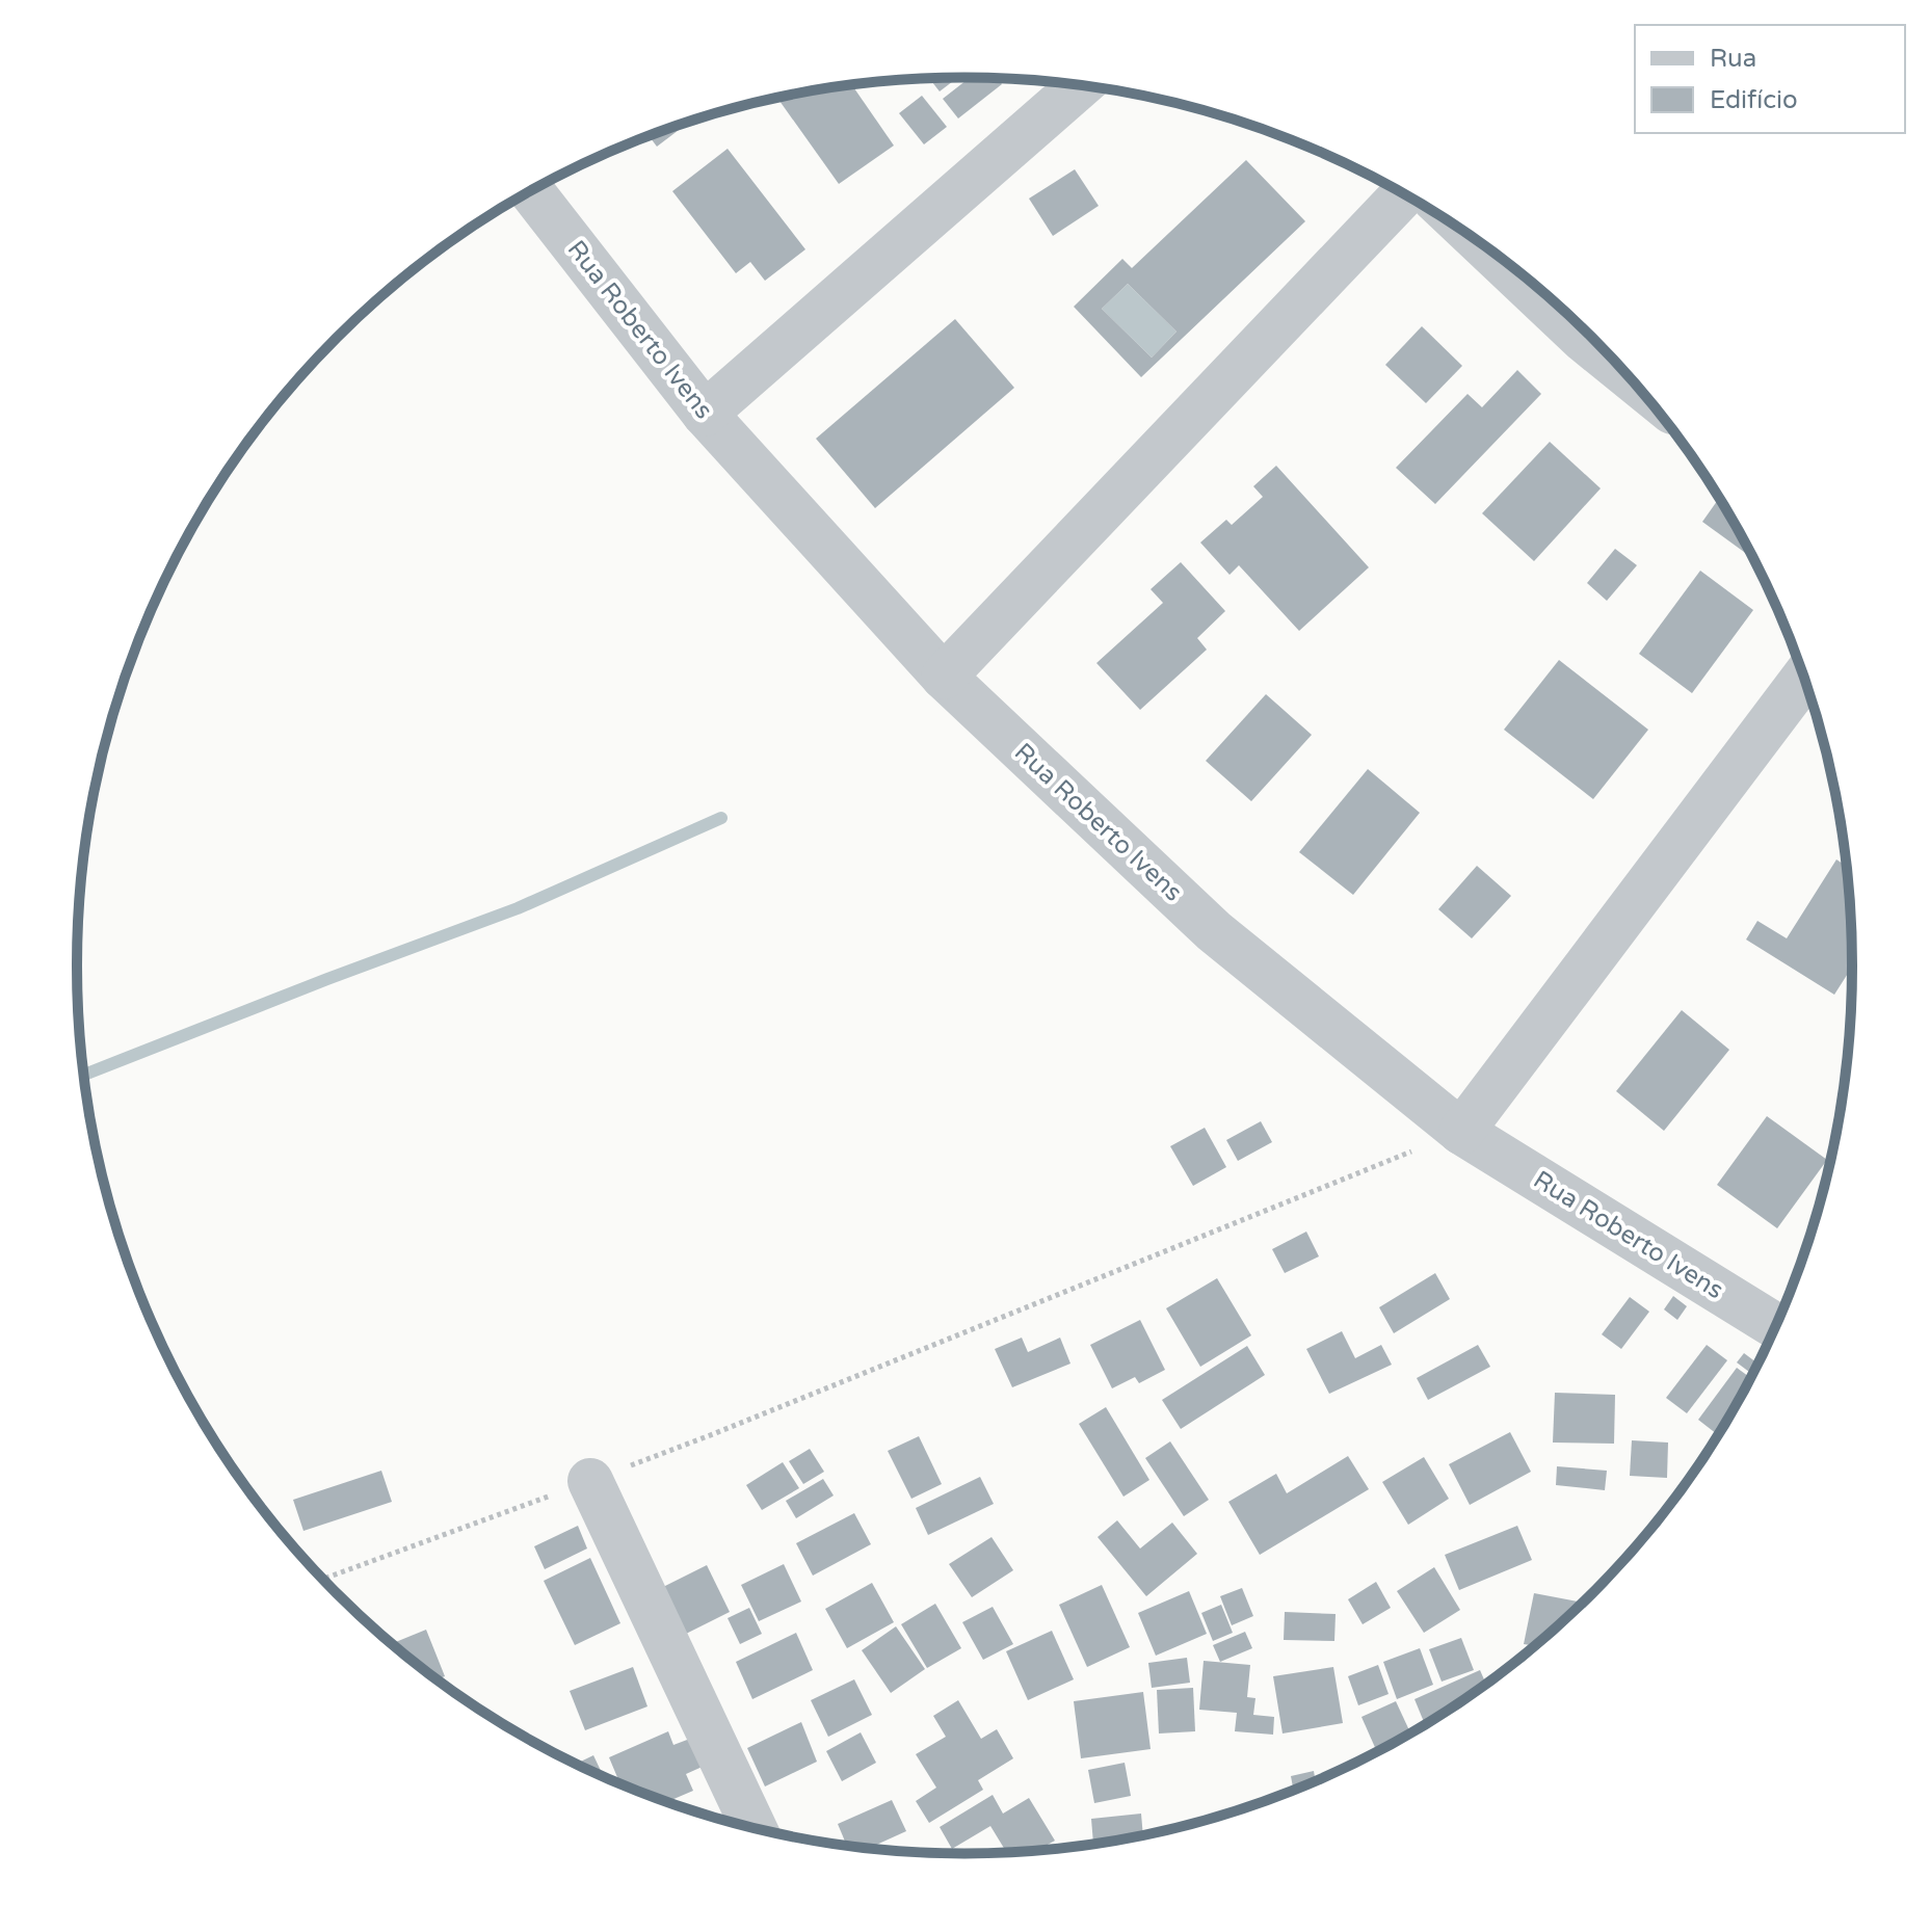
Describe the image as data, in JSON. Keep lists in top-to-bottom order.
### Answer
{
  "streets": {
    "street": ["Rua Roberto Ivens"]
  },
  "legend": ["Rua", "Edifício"]
}
